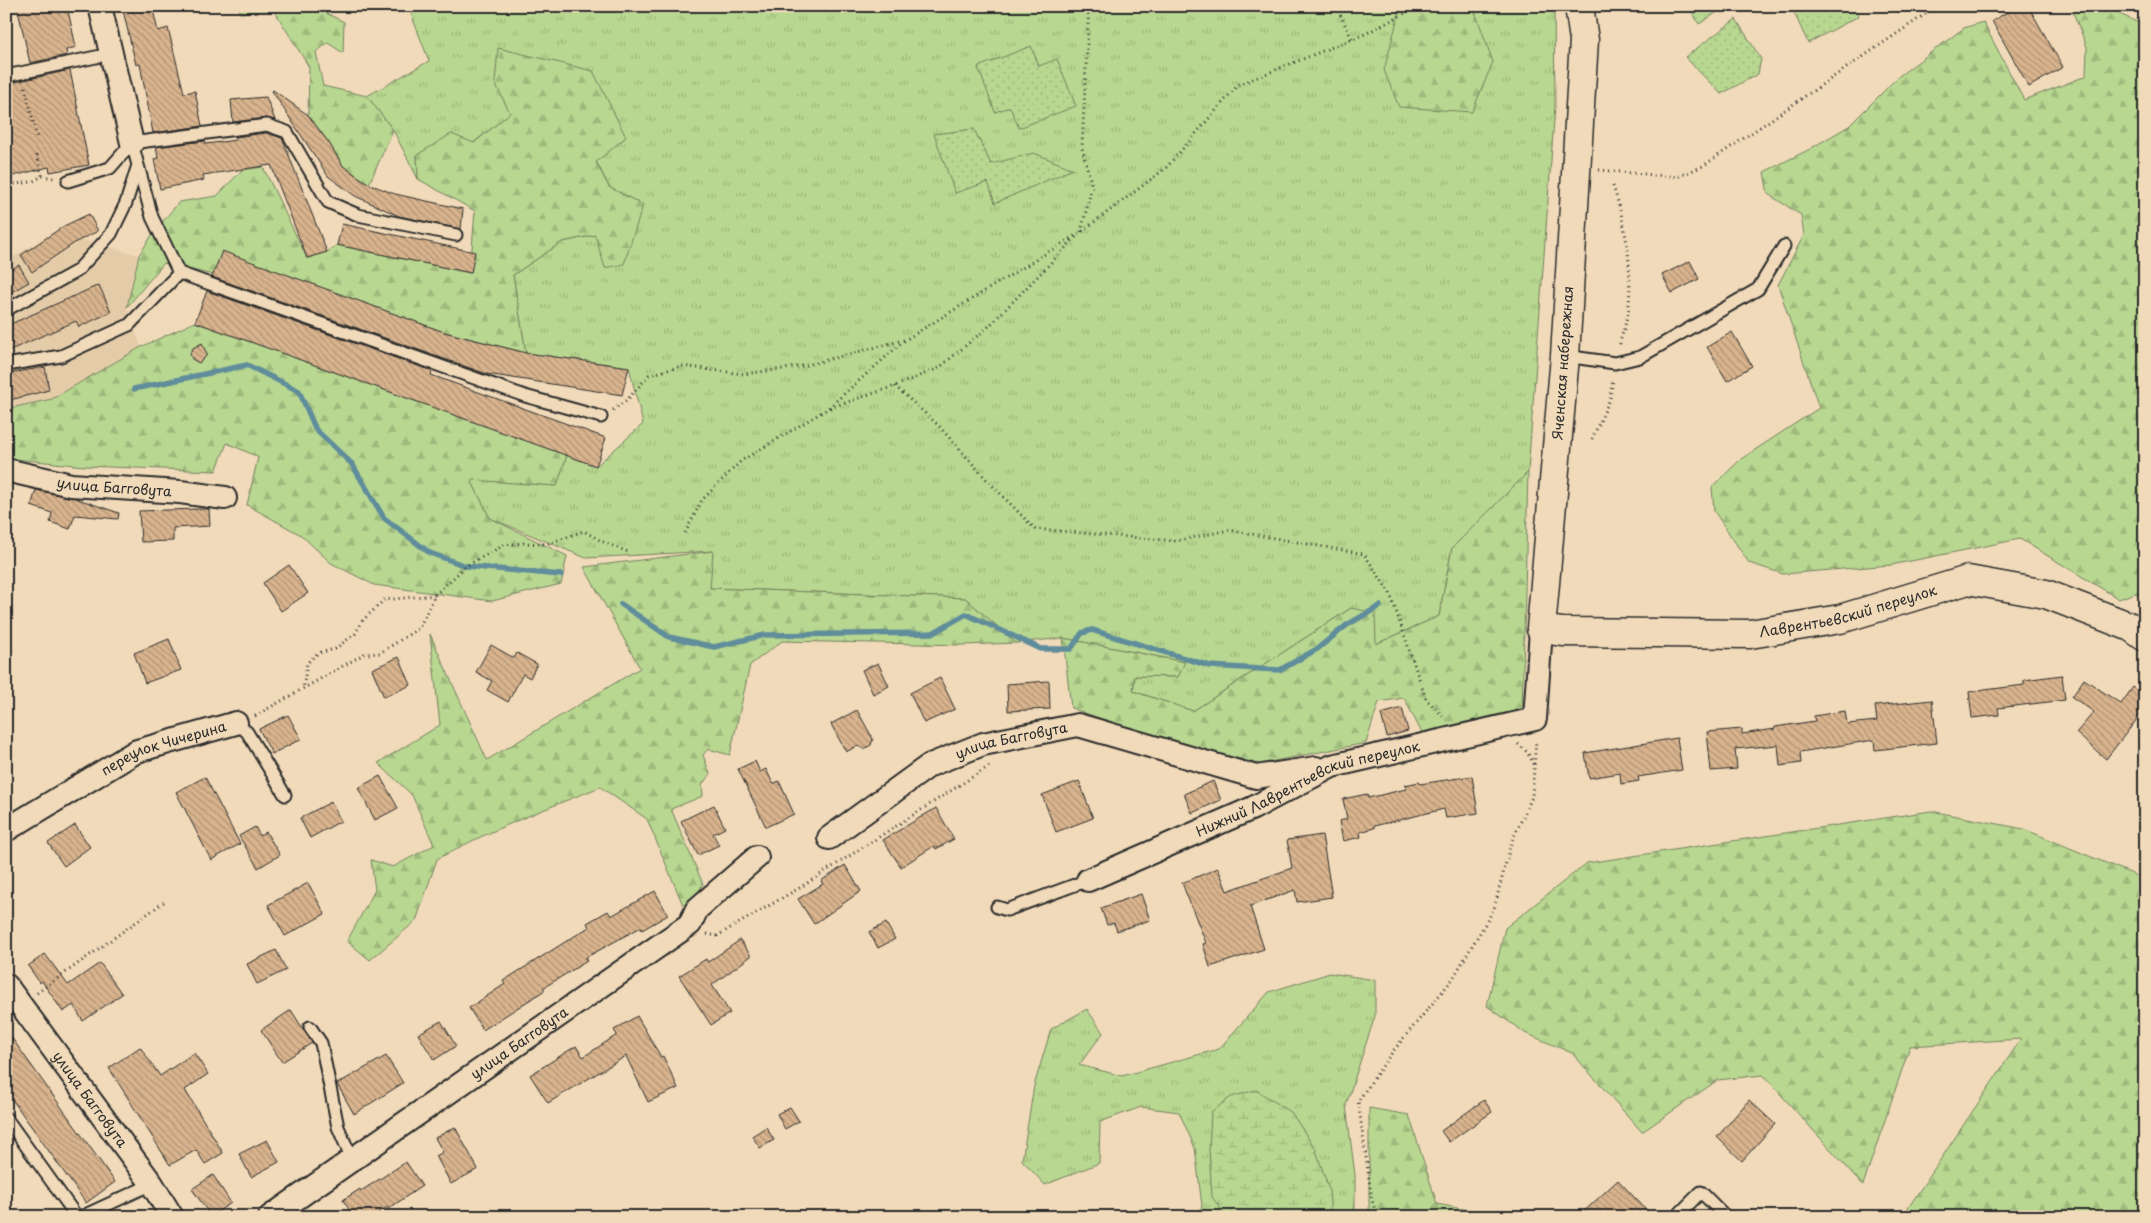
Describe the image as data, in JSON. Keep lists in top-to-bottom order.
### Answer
{
  "streets": {
    "street": [
      "Яченская набережная",
      "улица Багговута",
      "Лаврентьевский переулок",
      "переулок Чичерина",
      "Нижний Лаврентьевский переулок"
    ]
  },
  "crossings": [
    ["Яченская набережная", "Лаврентьевский переулок"],
    ["Яченская набережная", "Нижний Лаврентьевский переулок"],
    ["улица Багговута", "Нижний Лаврентьевский переулок"]
  ]
}
